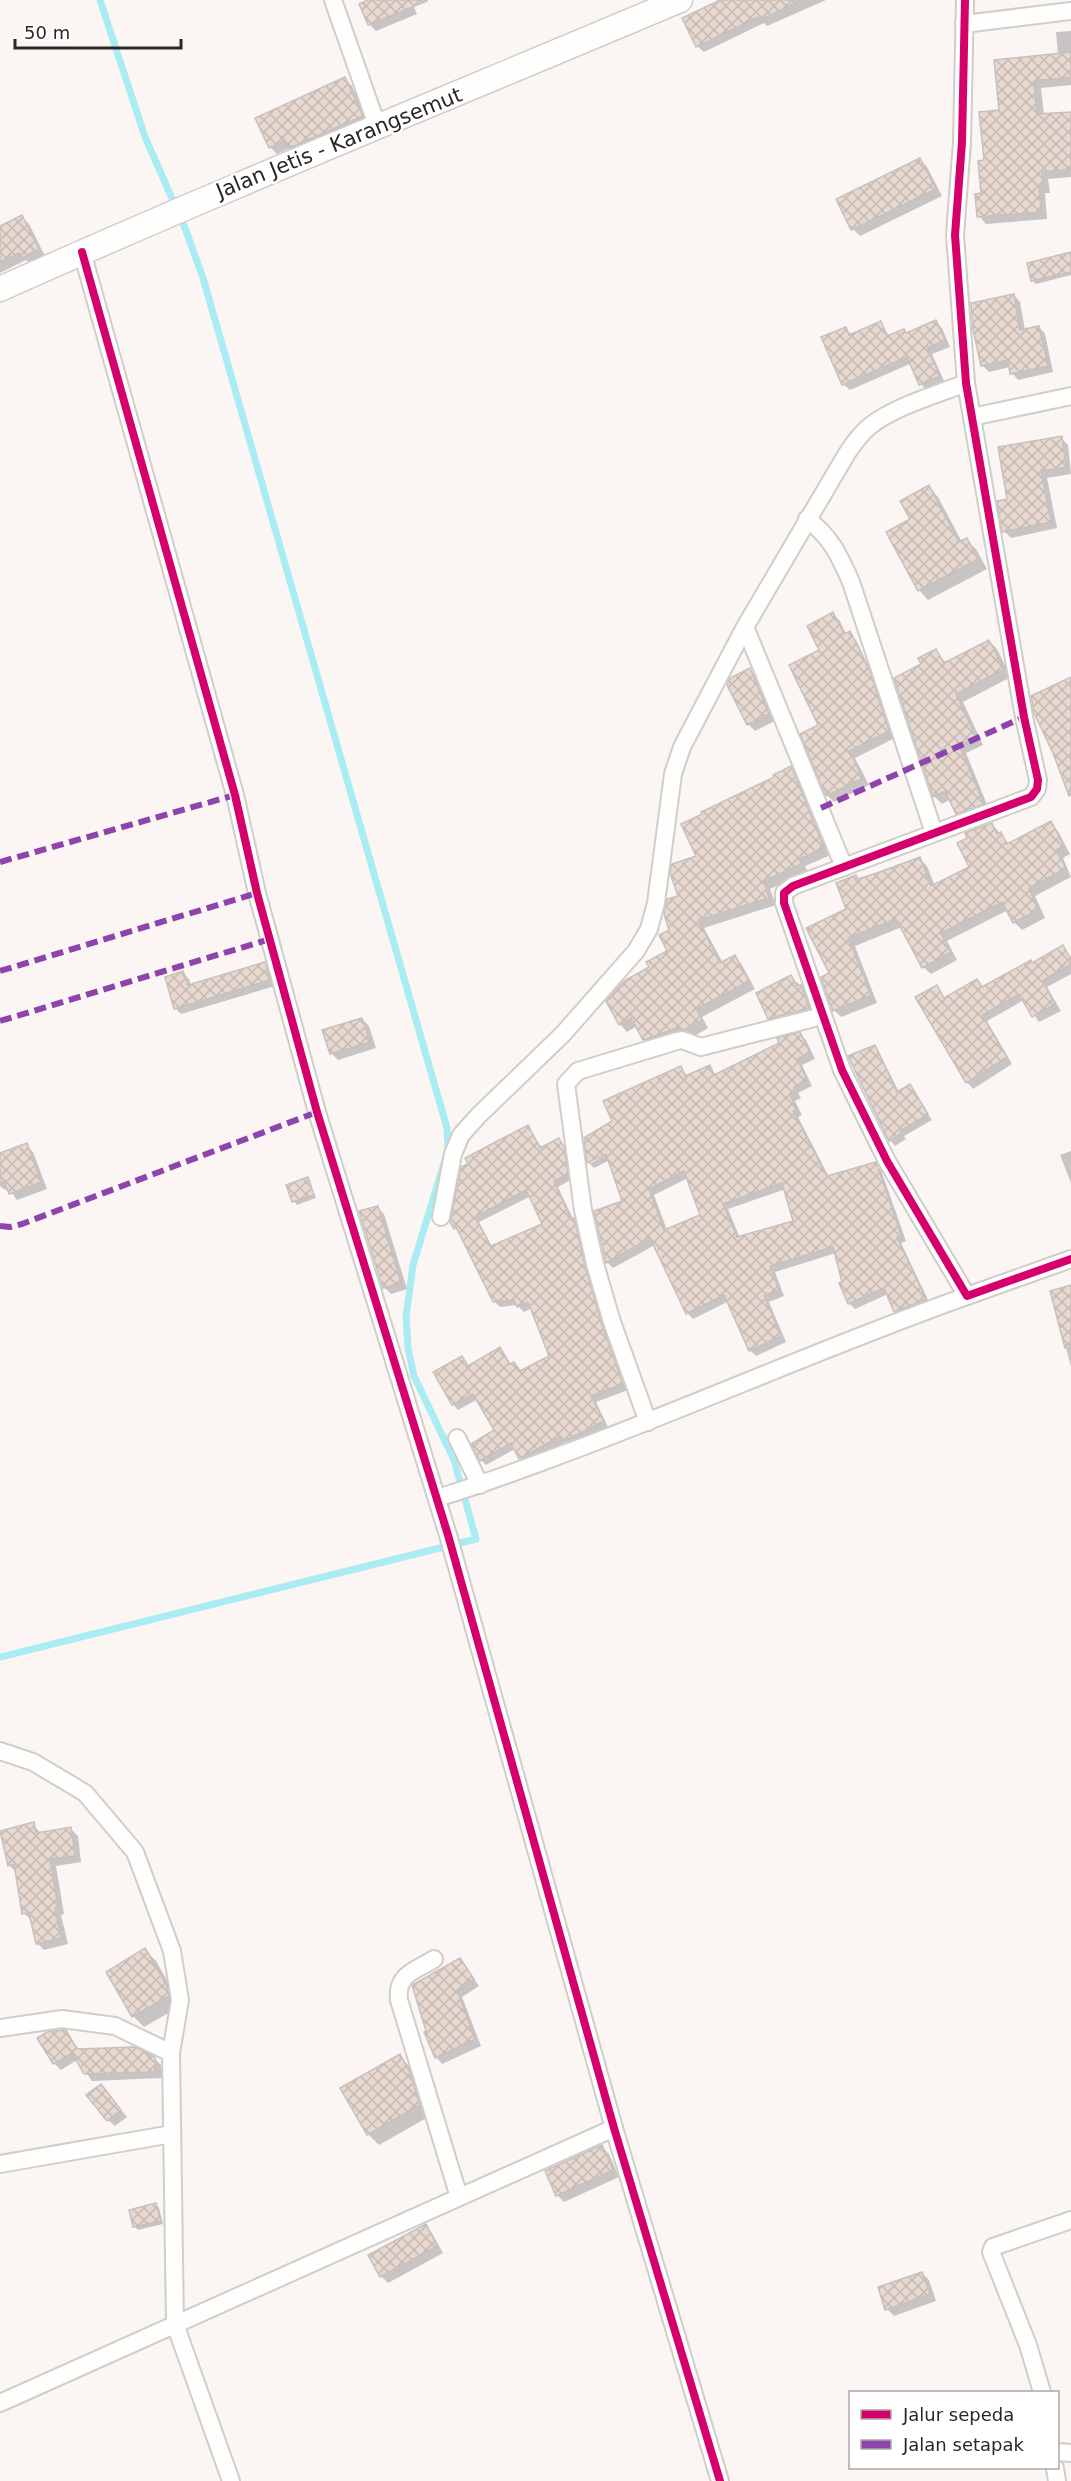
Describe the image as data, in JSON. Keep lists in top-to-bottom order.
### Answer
{
  "streets": {
    "main road": ["Jalan Jetis - Karangsemut"]
  },
  "legend": ["Jalur sepeda", "Jalan setapak"],
  "scale_bar": "50 m"
}
